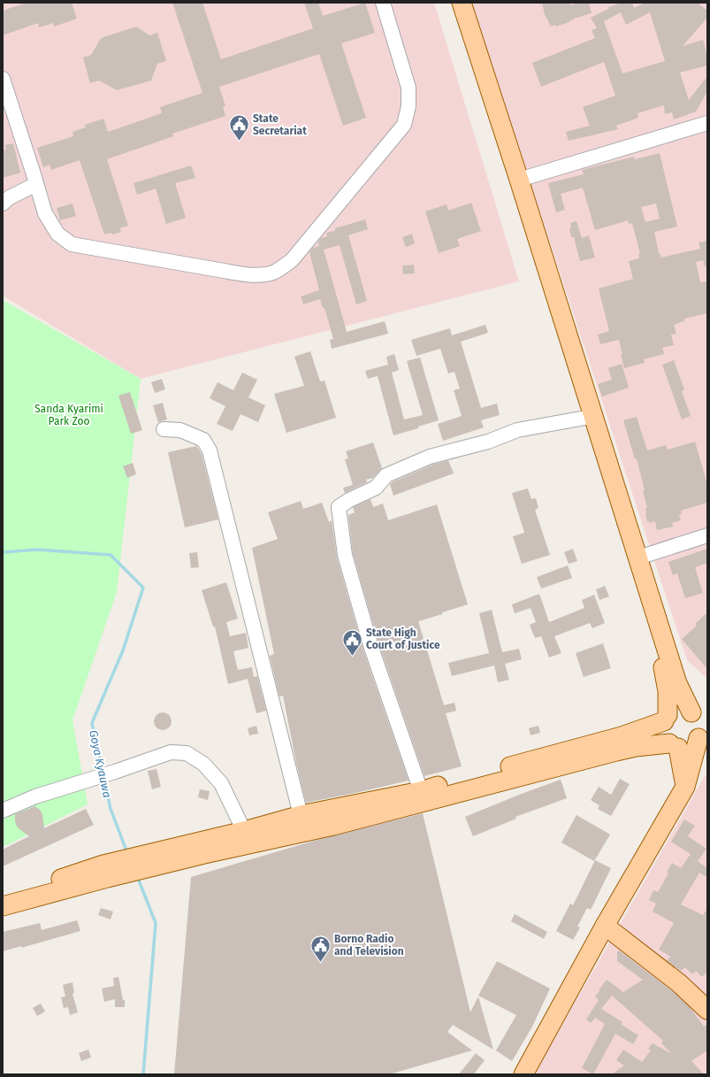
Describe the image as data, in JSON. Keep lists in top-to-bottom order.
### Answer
{
  "water": ["Goya Kyauwa"],
  "parks": ["Sanda Kyarimi Park Zoo"],
  "places": {
    "public building": ["State Secretariat", "State High Court of Justice", "Borno Radio and Television"]
  }
}
